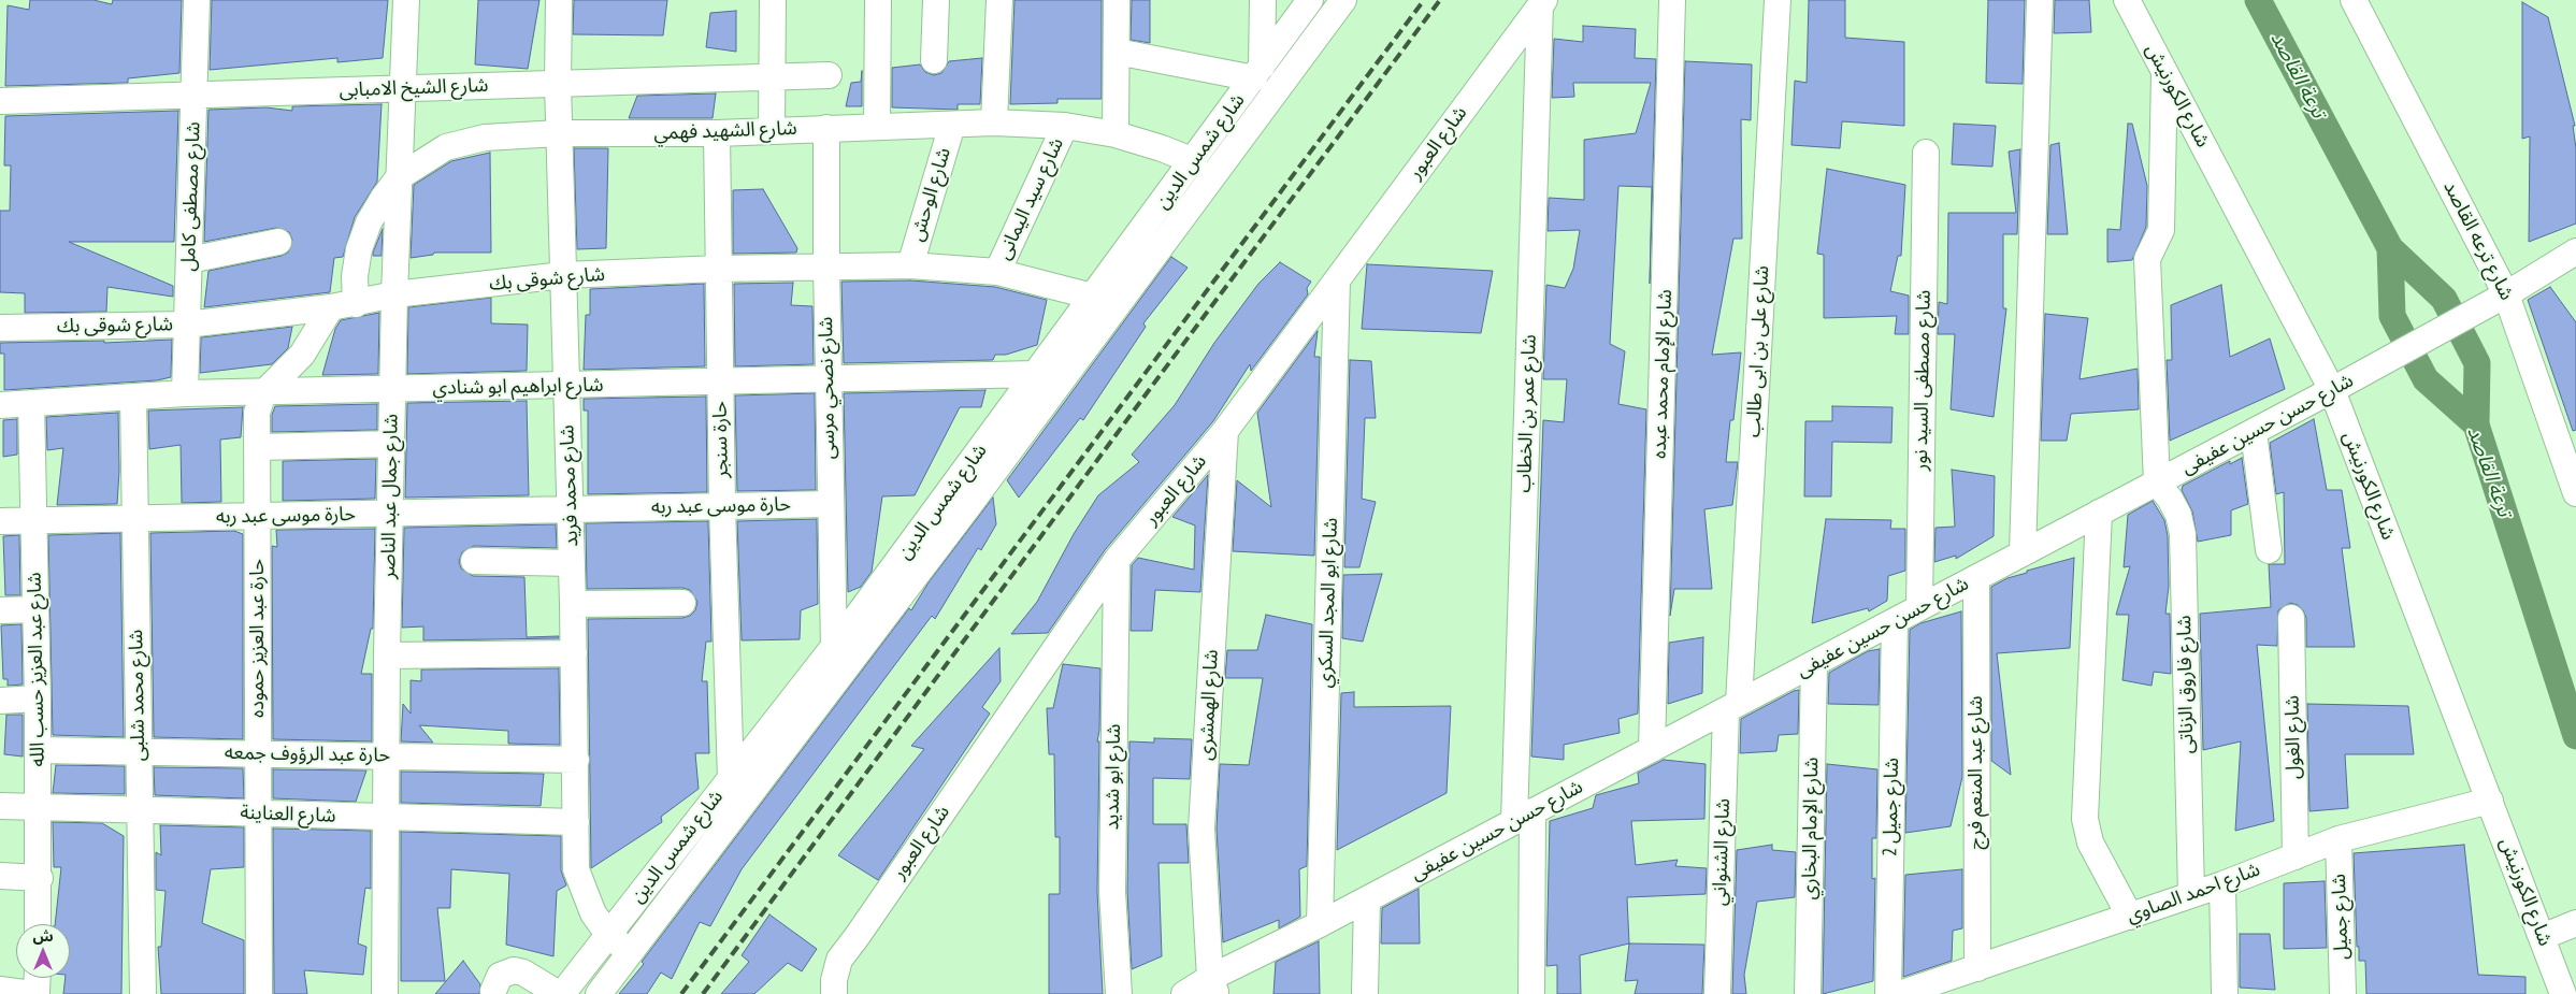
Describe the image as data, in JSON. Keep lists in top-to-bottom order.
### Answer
{
  "streets": {
    "street": [
      "شارع الشيخ الامبابى",
      "شارع الكورنيش",
      "شارع الشهيد فهمي",
      "شارع العبور",
      "شارع شمس الدين",
      "شارع الوحش",
      "شارع مصطفى كامل",
      "شارع سيد اليمانى",
      "شارع ترعه القاصد",
      "شارع شوقى بك",
      "شارع على بن ابى طالب",
      "شارع الإمام محمد عبده",
      "شارع مصطفى السيد نور",
      "شارع ابراهيم ابو شنادي",
      "شارع نصحي مرسى",
      "شارع عمر بن الخطاب",
      "شارع حسن حسين عفيفى",
      "حارة سنجر",
      "شارع محمد فريد",
      "شارع جمال عبد الناصر",
      "حارة موسى عبد ربه",
      "شارع ابو المجد السكري",
      "حارة عبد العزيز حموده",
      "شارع عبد العزيز حسب الله",
      "شارع فاروق الزناتى",
      "شارع محمد شلبى",
      "شارع الهمشرى",
      "شارع الغول",
      "حارة عبد الرؤوف جمعه",
      "شارع عبد المنعم فرج",
      "شارع ابو شديد",
      "شارع جميل 2",
      "شارع العناينة",
      "شارع الإمام البخاري",
      "شارع الشنواني",
      "شارع احمد الصاوي",
      "شارع جميل"
    ]
  },
  "crossings": [
    ["شارع الشيخ الامبابى", "شارع مصطفى كامل"],
    ["شارع الشيخ الامبابى", "شارع محمد فريد"],
    ["شارع الشيخ الامبابى", "شارع جمال عبد الناصر"],
    ["شارع الكورنيش", "شارع حسن حسين عفيفى"],
    ["شارع الكورنيش", "شارع احمد الصاوي"],
    ["شارع الشهيد فهمي", "شارع شمس الدين"],
    ["شارع الشهيد فهمي", "شارع الوحش"],
    ["شارع الشهيد فهمي", "شارع سيد اليمانى"],
    ["شارع الشهيد فهمي", "شارع شوقى بك"],
    ["شارع الشهيد فهمي", "شارع نصحي مرسى"],
    ["شارع الشهيد فهمي", "حارة سنجر"],
    ["شارع الشهيد فهمي", "شارع محمد فريد"],
    ["شارع الشهيد فهمي", "شارع جمال عبد الناصر"],
    ["شارع العبور", "شارع عمر بن الخطاب"],
    ["شارع العبور", "شارع ابو المجد السكري"],
    ["شارع العبور", "شارع الهمشرى"],
    ["شارع العبور", "شارع ابو شديد"],
    ["شارع شمس الدين", "شارع شوقى بك"],
    ["شارع شمس الدين", "شارع ابراهيم ابو شنادي"],
    ["شارع شمس الدين", "شارع نصحي مرسى"],
    ["شارع شمس الدين", "حارة سنجر"],
    ["شارع شمس الدين", "شارع محمد فريد"],
    ["شارع الوحش", "شارع شوقى بك"],
    ["شارع مصطفى كامل", "شارع شوقى بك"],
    ["شارع مصطفى كامل", "شارع ابراهيم ابو شنادي"],
    ["شارع سيد اليمانى", "شارع شوقى بك"],
    ["شارع ترعه القاصد", "شارع حسن حسين عفيفى"],
    ["شارع شوقى بك", "شارع نصحي مرسى"],
    ["شارع شوقى بك", "حارة سنجر"],
    ["شارع شوقى بك", "شارع محمد فريد"],
    ["شارع شوقى بك", "شارع جمال عبد الناصر"],
    ["شارع على بن ابى طالب", "شارع حسن حسين عفيفى"],
    ["شارع على بن ابى طالب", "شارع الشنواني"],
    ["شارع الإمام محمد عبده", "شارع حسن حسين عفيفى"],
    ["شارع مصطفى السيد نور", "شارع حسن حسين عفيفى"],
    ["شارع ابراهيم ابو شنادي", "شارع نصحي مرسى"],
    ["شارع ابراهيم ابو شنادي", "حارة سنجر"],
    ["شارع ابراهيم ابو شنادي", "شارع محمد فريد"],
    ["شارع ابراهيم ابو شنادي", "شارع جمال عبد الناصر"],
    ["شارع ابراهيم ابو شنادي", "حارة عبد العزيز حموده"],
    ["شارع ابراهيم ابو شنادي", "شارع عبد العزيز حسب الله"],
    ["شارع ابراهيم ابو شنادي", "شارع محمد شلبى"],
    ["شارع نصحي مرسى", "حارة موسى عبد ربه"],
    ["شارع عمر بن الخطاب", "شارع حسن حسين عفيفى"],
    ["شارع حسن حسين عفيفى", "شارع ابو المجد السكري"],
    ["شارع حسن حسين عفيفى", "شارع فاروق الزناتى"],
    ["شارع حسن حسين عفيفى", "شارع الهمشرى"],
    ["شارع حسن حسين عفيفى", "شارع عبد المنعم فرج"],
    ["شارع حسن حسين عفيفى", "شارع جميل 2"],
    ["شارع حسن حسين عفيفى", "شارع الإمام البخاري"],
    ["شارع حسن حسين عفيفى", "شارع الشنواني"],
    ["حارة سنجر", "حارة موسى عبد ربه"],
    ["شارع محمد فريد", "حارة موسى عبد ربه"],
    ["شارع محمد فريد", "حارة عبد الرؤوف جمعه"],
    ["شارع محمد فريد", "شارع العناينة"],
    ["شارع جمال عبد الناصر", "حارة موسى عبد ربه"],
    ["شارع جمال عبد الناصر", "حارة عبد الرؤوف جمعه"],
    ["شارع جمال عبد الناصر", "شارع العناينة"],
    ["حارة موسى عبد ربه", "حارة عبد العزيز حموده"],
    ["حارة موسى عبد ربه", "شارع عبد العزيز حسب الله"],
    ["حارة موسى عبد ربه", "شارع محمد شلبى"],
    ["حارة عبد العزيز حموده", "حارة عبد الرؤوف جمعه"],
    ["حارة عبد العزيز حموده", "شارع العناينة"],
    ["شارع عبد العزيز حسب الله", "حارة عبد الرؤوف جمعه"],
    ["شارع عبد العزيز حسب الله", "شارع العناينة"],
    ["شارع فاروق الزناتى", "شارع احمد الصاوي"],
    ["شارع محمد شلبى", "حارة عبد الرؤوف جمعه"],
    ["شارع محمد شلبى", "شارع العناينة"],
    ["شارع الغول", "شارع احمد الصاوي"],
    ["شارع عبد المنعم فرج", "شارع احمد الصاوي"],
    ["شارع احمد الصاوي", "شارع جميل"]
  ],
  "water": ["ترعة القاصد"],
  "north": "top"
}
